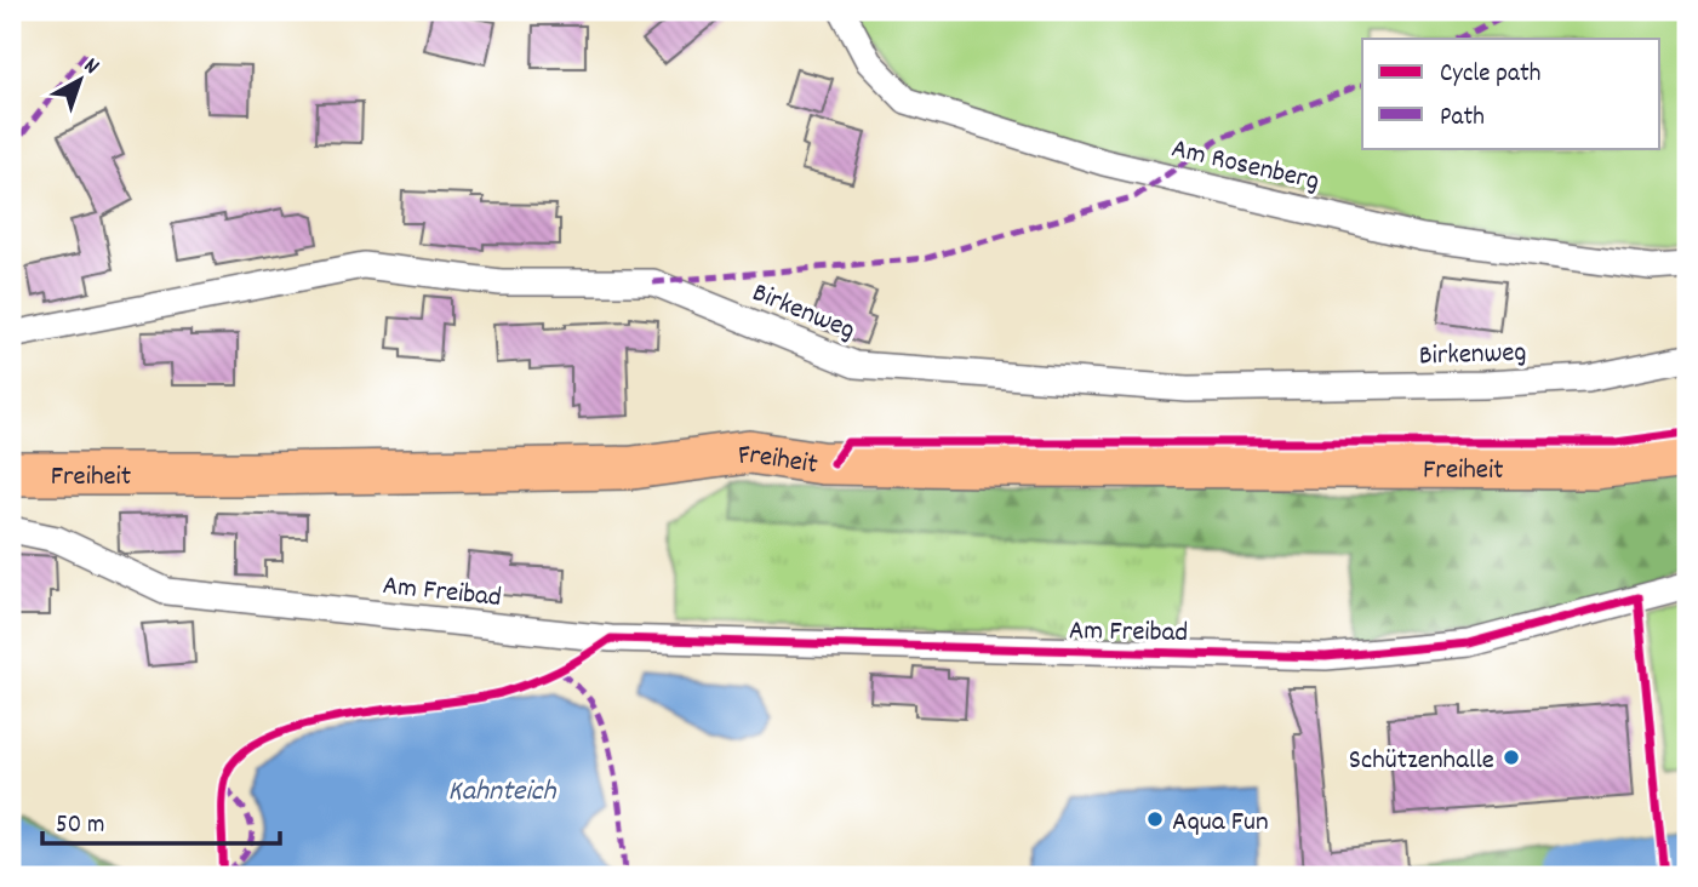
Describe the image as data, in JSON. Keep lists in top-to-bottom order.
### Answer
{
  "streets": {
    "main road": ["Freiheit"],
    "street": ["Am Rosenberg", "Birkenweg", "Am Freibad"]
  },
  "water": ["Kahnteich"],
  "places": ["Schützenhalle", "Aqua Fun"],
  "legend": ["Cycle path", "Path"],
  "scale_bar": "50 m",
  "north": "top right"
}
